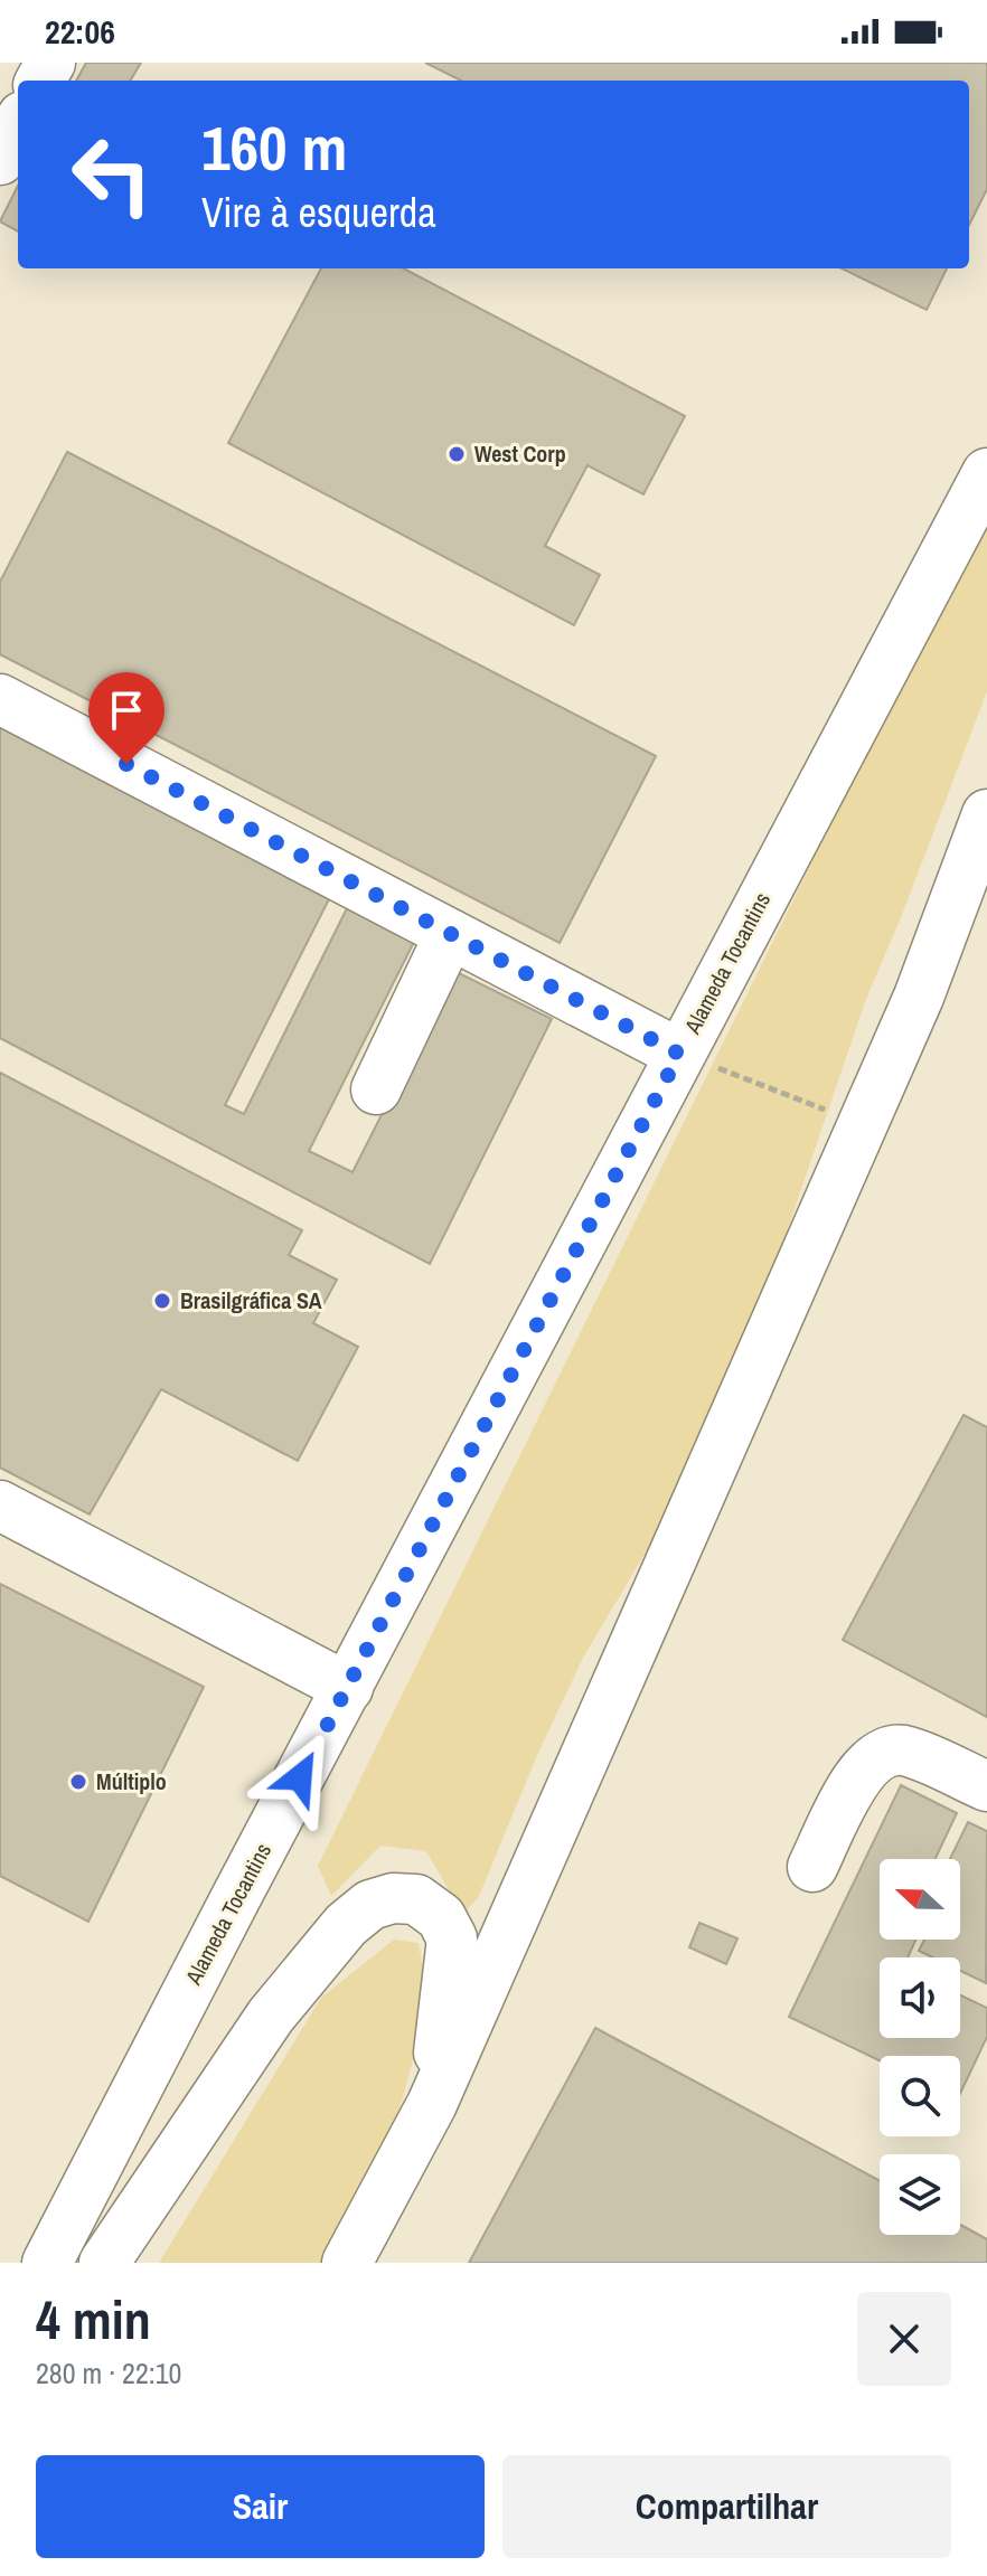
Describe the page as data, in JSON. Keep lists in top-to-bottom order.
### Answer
{
  "streets": {
    "main road": ["Alameda Tocantins"]
  },
  "places": ["West Corp", "Brasilgráfica SA", "Múltiplo"],
  "north": "left",
  "page": {
    "status": "22:06",
    "turn": ["160 m", "Vire à esquerda"],
    "heading": ["4 min", "280 m · 22:10"],
    "buttons": ["Sair", "Compartilhar"]
  }
}
